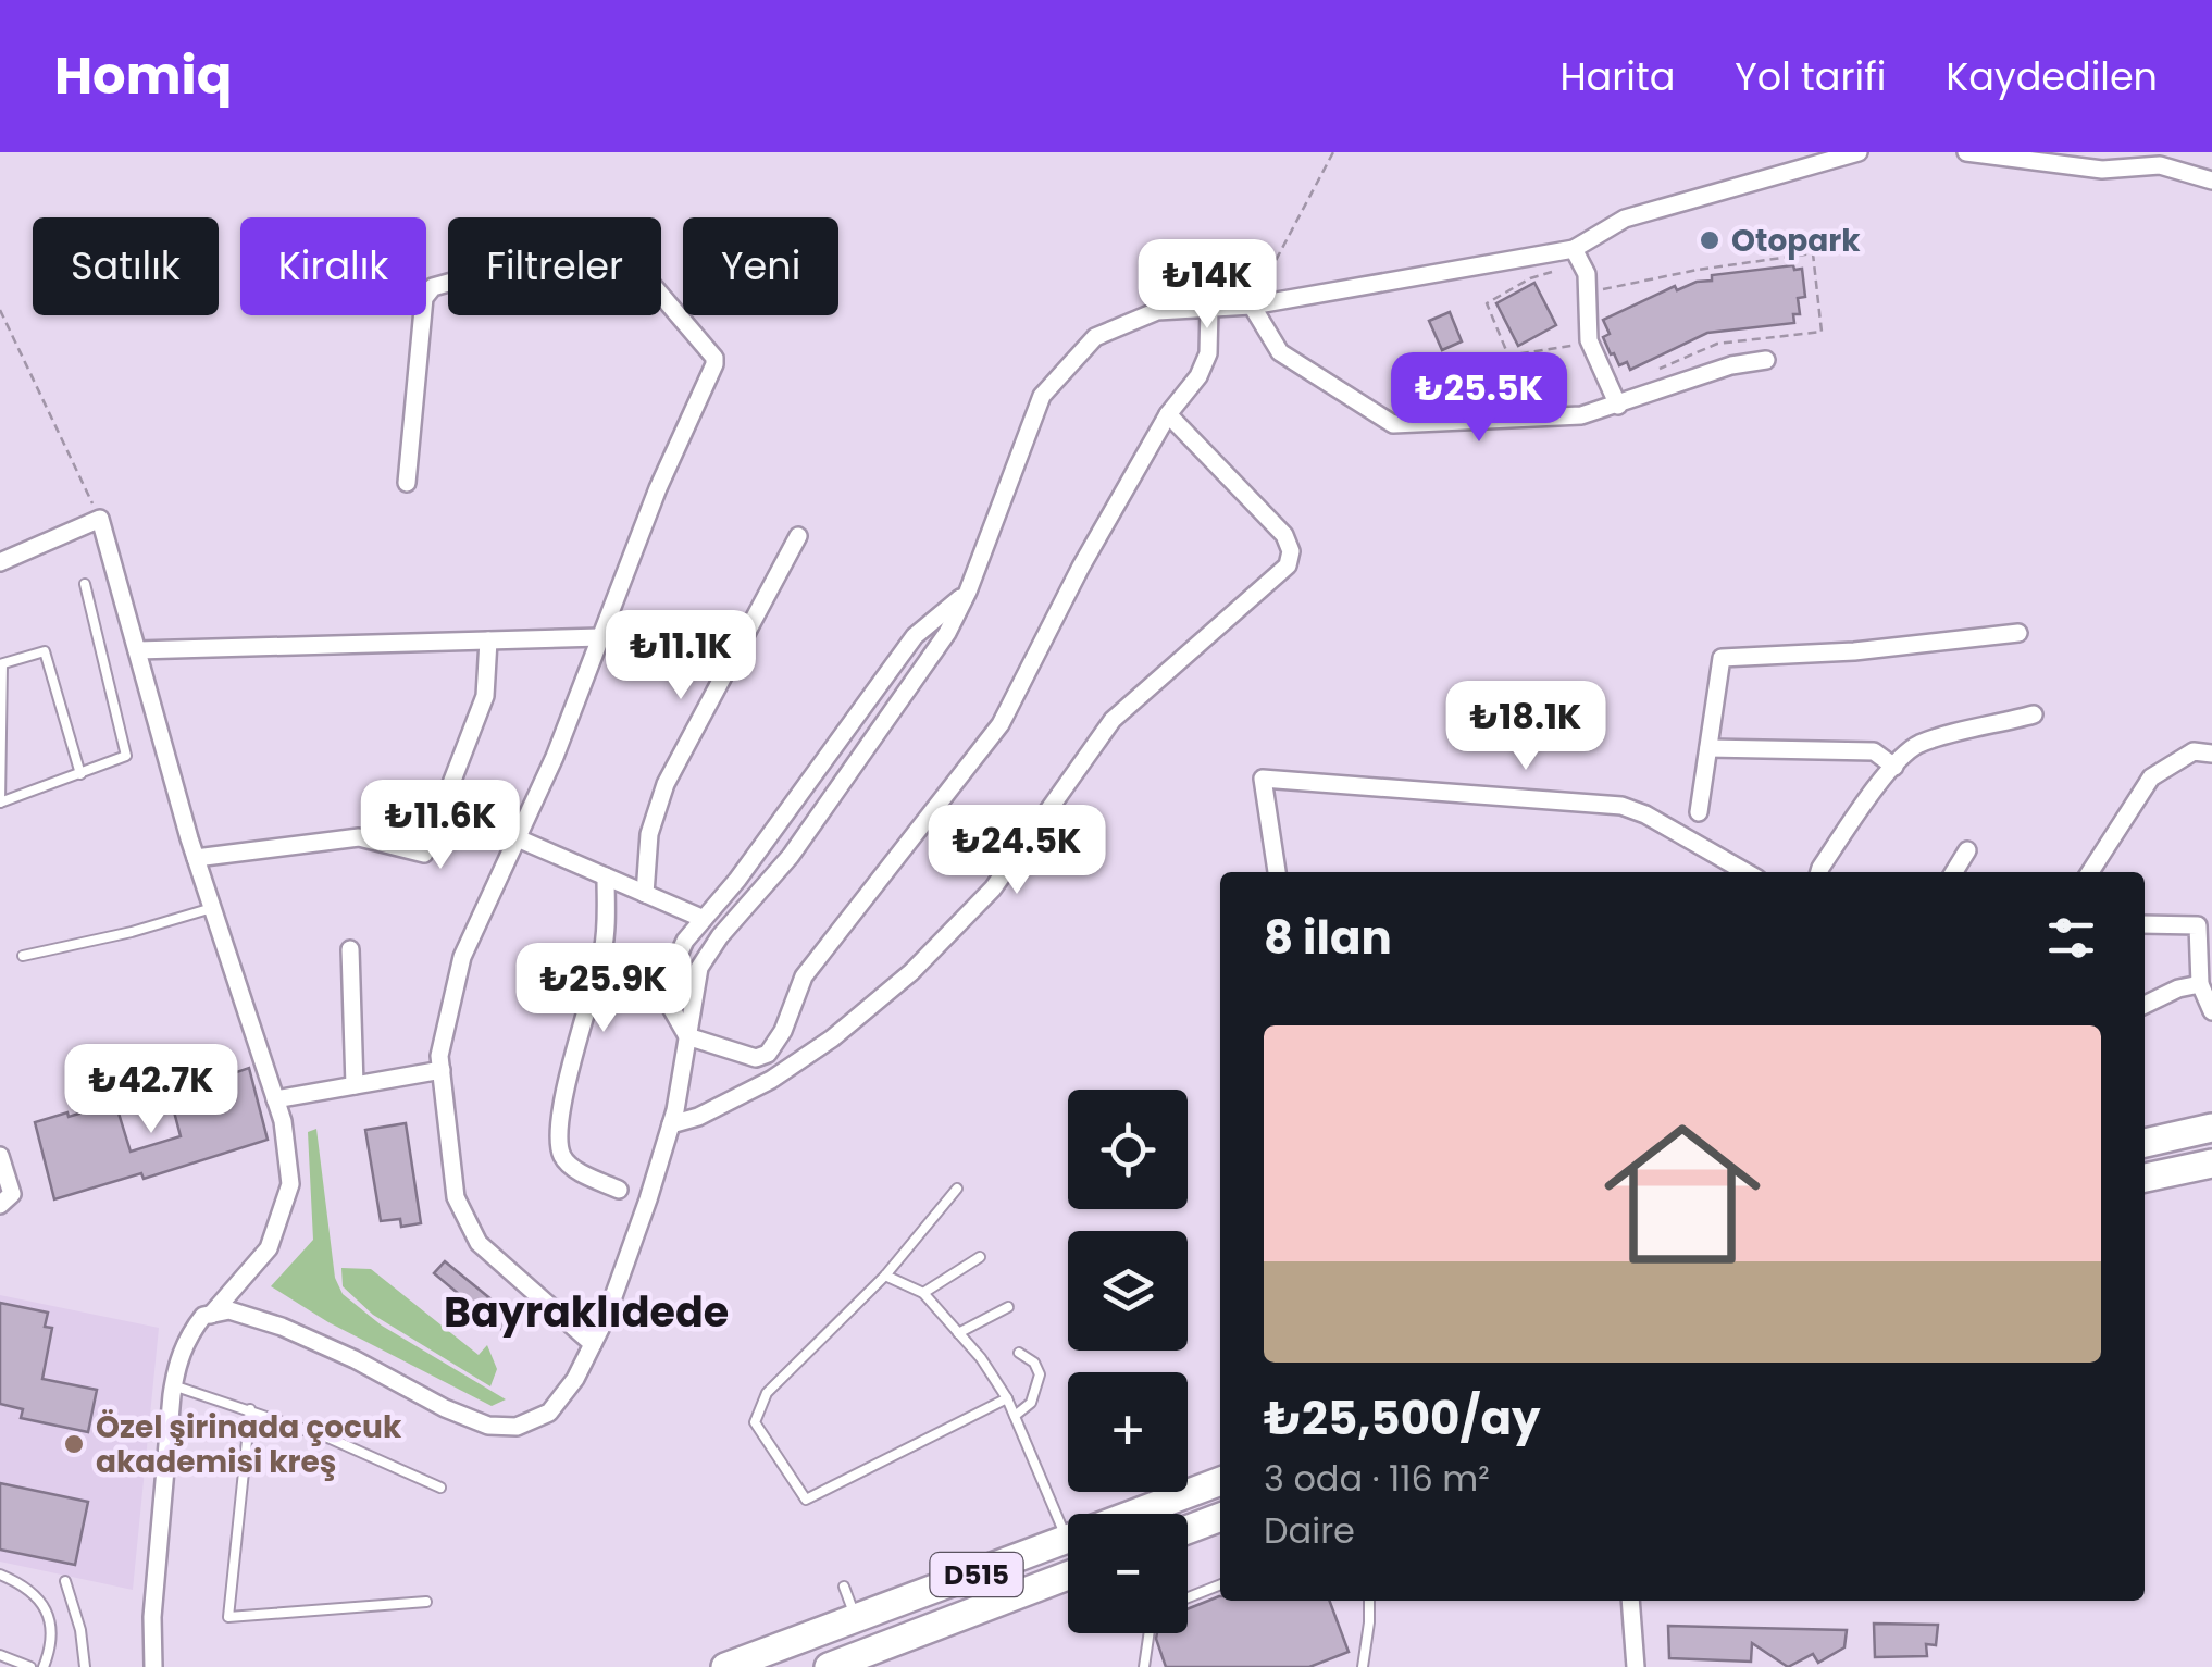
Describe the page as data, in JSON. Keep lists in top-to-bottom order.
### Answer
{
  "streets": {
    "highway": ["D515"]
  },
  "districts": ["Bayraklıdede"],
  "places": ["Otopark", "Özel şirinada çocuk akademisi kreş"],
  "page": {
    "header": "Homiq",
    "nav": ["Harita", "Yol tarifi", "Kaydedilen"],
    "chip": [
      "Satılık",
      "Kiralık",
      "Filtreler",
      "Yeni"
    ],
    "price": [
      "₺14K",
      "₺25.5K",
      "₺11.1K",
      "₺18.1K",
      "₺11.6K",
      "₺24.5K",
      "₺25.9K",
      "₺42.7K"
    ],
    "heading": "8 ilan",
    "list": [
      {
        "name": "₺25,500/ay",
        "note": "3 oda · 116 m² · Daire"
      }
    ],
    "map_buttons": ["+", "−"]
  }
}
